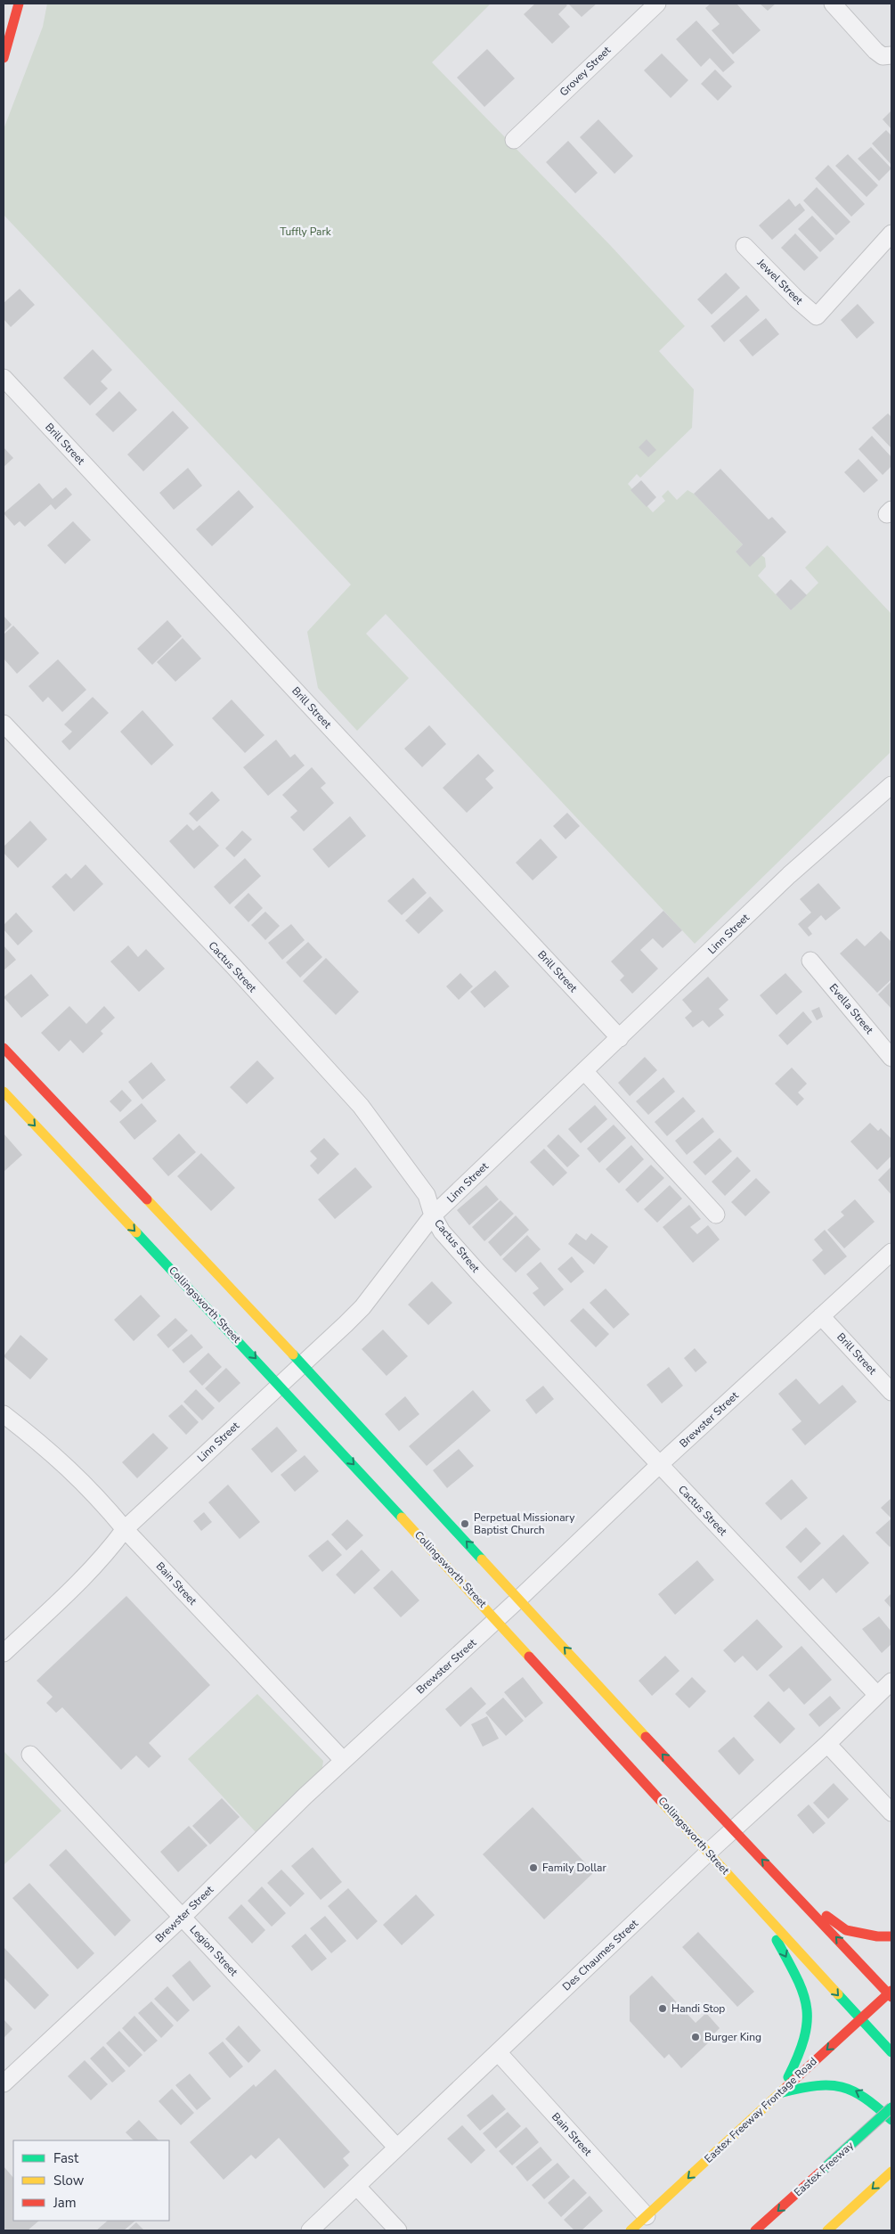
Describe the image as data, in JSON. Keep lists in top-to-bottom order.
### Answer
{
  "streets": {
    "main road": ["Collingsworth Street", "Eastex Freeway Frontage Road", "Eastex Freeway"],
    "street": [
      "Grovey Street",
      "Jewel Street",
      "Brill Street",
      "Linn Street",
      "Cactus Street",
      "Evella Street",
      "Brewster Street",
      "Bain Street",
      "Legion Street",
      "Des Chaumes Street"
    ]
  },
  "crossings": [
    ["Brill Street", "Linn Street"],
    ["Brill Street", "Brewster Street"],
    ["Linn Street", "Cactus Street"],
    ["Linn Street", "Collingsworth Street"],
    ["Linn Street", "Bain Street"],
    ["Cactus Street", "Brewster Street"],
    ["Cactus Street", "Des Chaumes Street"],
    ["Collingsworth Street", "Brewster Street"],
    ["Collingsworth Street", "Des Chaumes Street"],
    ["Collingsworth Street", "Eastex Freeway Frontage Road"],
    ["Brewster Street", "Bain Street"],
    ["Brewster Street", "Legion Street"],
    ["Bain Street", "Des Chaumes Street"],
    ["Bain Street", "Eastex Freeway Frontage Road"],
    ["Legion Street", "Des Chaumes Street"]
  ],
  "one_way": ["Eastex Freeway Frontage Road"],
  "parks": ["Tuffly Park"],
  "places": [
    "Perpetual Missionary Baptist Church",
    "Family Dollar",
    "Handi Stop",
    "Burger King"
  ],
  "legend": ["Fast", "Slow", "Jam"]
}
